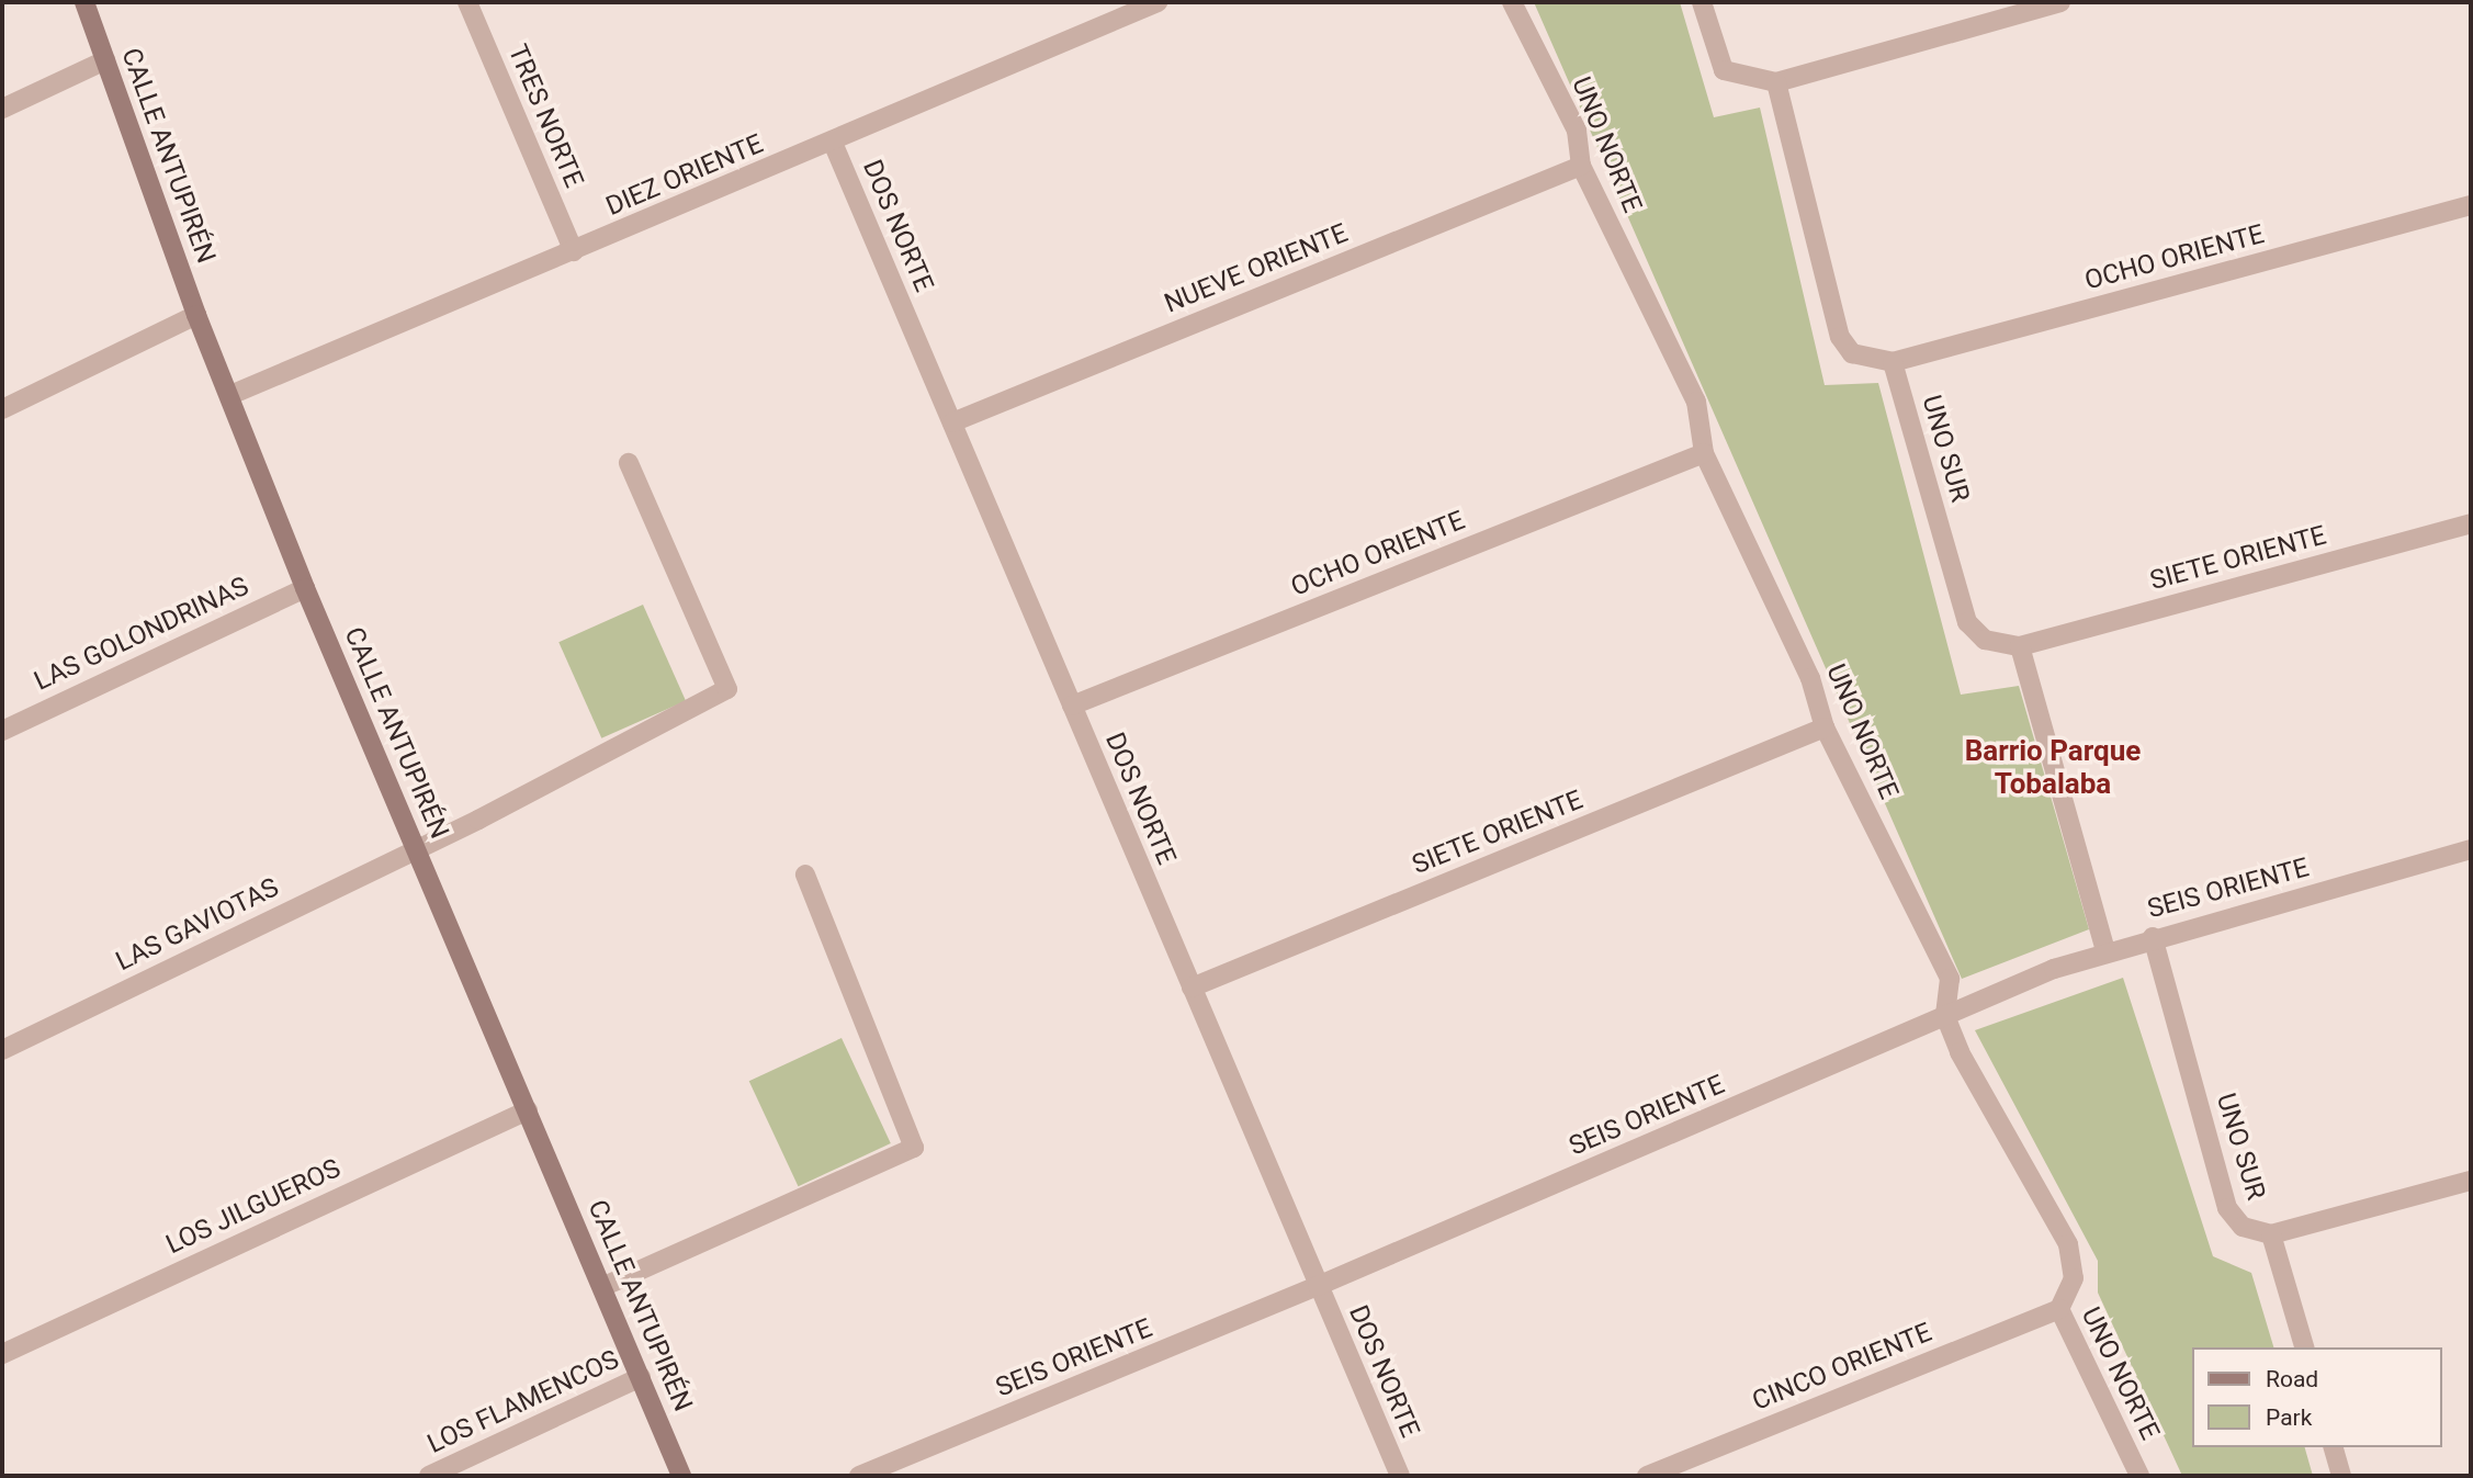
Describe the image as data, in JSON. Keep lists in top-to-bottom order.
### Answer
{
  "streets": {
    "street": [
      "TRES NORTE",
      "UNO NORTE",
      "CALLE ANTUPIRÉN",
      "DIEZ ORIENTE",
      "DOS NORTE",
      "OCHO ORIENTE",
      "NUEVE ORIENTE",
      "UNO SUR",
      "SIETE ORIENTE",
      "LAS GOLONDRINAS",
      "SEIS ORIENTE",
      "LAS GAVIOTAS",
      "LOS JILGUEROS",
      "CINCO ORIENTE",
      "LOS FLAMENCOS"
    ]
  },
  "crossings": [
    ["TRES NORTE", "DIEZ ORIENTE"],
    ["UNO NORTE", "OCHO ORIENTE"],
    ["UNO NORTE", "NUEVE ORIENTE"],
    ["UNO NORTE", "SIETE ORIENTE"],
    ["UNO NORTE", "SEIS ORIENTE"],
    ["UNO NORTE", "CINCO ORIENTE"],
    ["CALLE ANTUPIRÉN", "DIEZ ORIENTE"],
    ["CALLE ANTUPIRÉN", "LAS GOLONDRINAS"],
    ["CALLE ANTUPIRÉN", "LAS GAVIOTAS"],
    ["CALLE ANTUPIRÉN", "LOS JILGUEROS"],
    ["CALLE ANTUPIRÉN", "LOS FLAMENCOS"],
    ["DIEZ ORIENTE", "DOS NORTE"],
    ["DOS NORTE", "OCHO ORIENTE"],
    ["DOS NORTE", "NUEVE ORIENTE"],
    ["DOS NORTE", "SIETE ORIENTE"],
    ["DOS NORTE", "SEIS ORIENTE"],
    ["OCHO ORIENTE", "UNO SUR"],
    ["UNO SUR", "SIETE ORIENTE"],
    ["UNO SUR", "SEIS ORIENTE"]
  ],
  "districts": ["Barrio Parque Tobalaba"],
  "legend": ["Road", "Park"]
}
